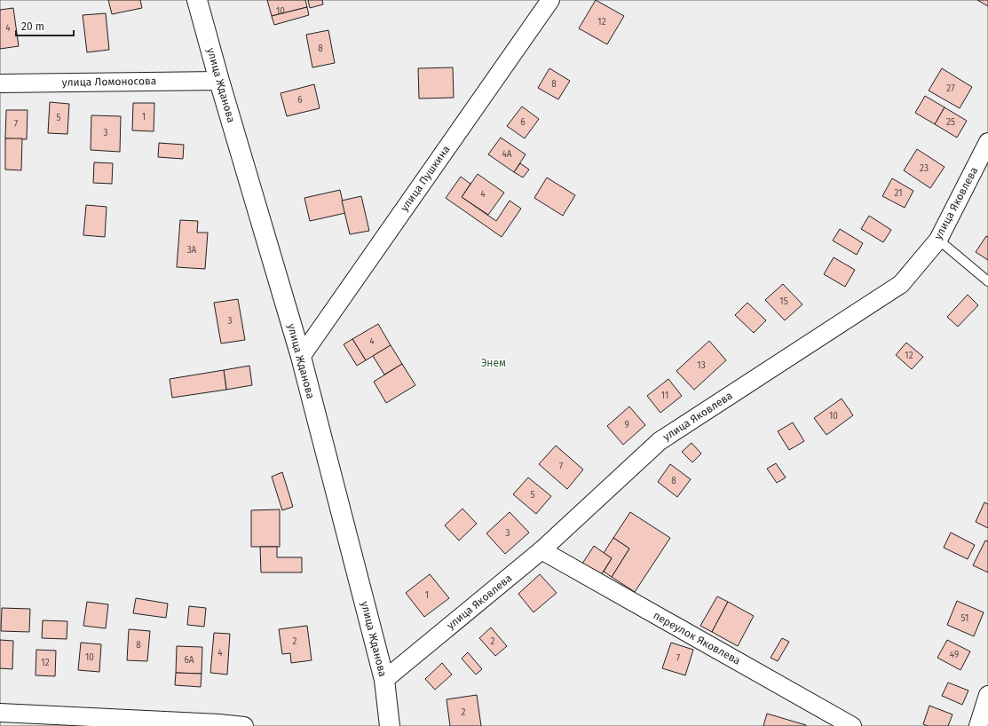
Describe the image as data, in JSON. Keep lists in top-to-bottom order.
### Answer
{
  "streets": {
    "street": [
      "улица Ломоносова",
      "улица Жданова",
      "улица Пушкина",
      "улица Яковлева",
      "переулок Яковлева"
    ]
  },
  "crossings": [
    ["улица Ломоносова", "улица Жданова"],
    ["улица Жданова", "улица Пушкина"],
    ["улица Жданова", "улица Яковлева"],
    ["улица Яковлева", "переулок Яковлева"]
  ],
  "parks": ["Энем"],
  "house_numbers": [
    "10",
    "12",
    "4",
    "8",
    "8",
    "27",
    "6",
    "1",
    "5",
    "6",
    "25",
    "7",
    "3",
    "4А",
    "23",
    "21",
    "4",
    "3А",
    "15",
    "3",
    "4",
    "12",
    "13",
    "11",
    "10",
    "9",
    "7",
    "8",
    "5",
    "3",
    "1",
    "51",
    "2",
    "2",
    "8",
    "4",
    "49",
    "10",
    "7",
    "6А",
    "12",
    "2"
  ],
  "scale_bar": "20 m"
}
